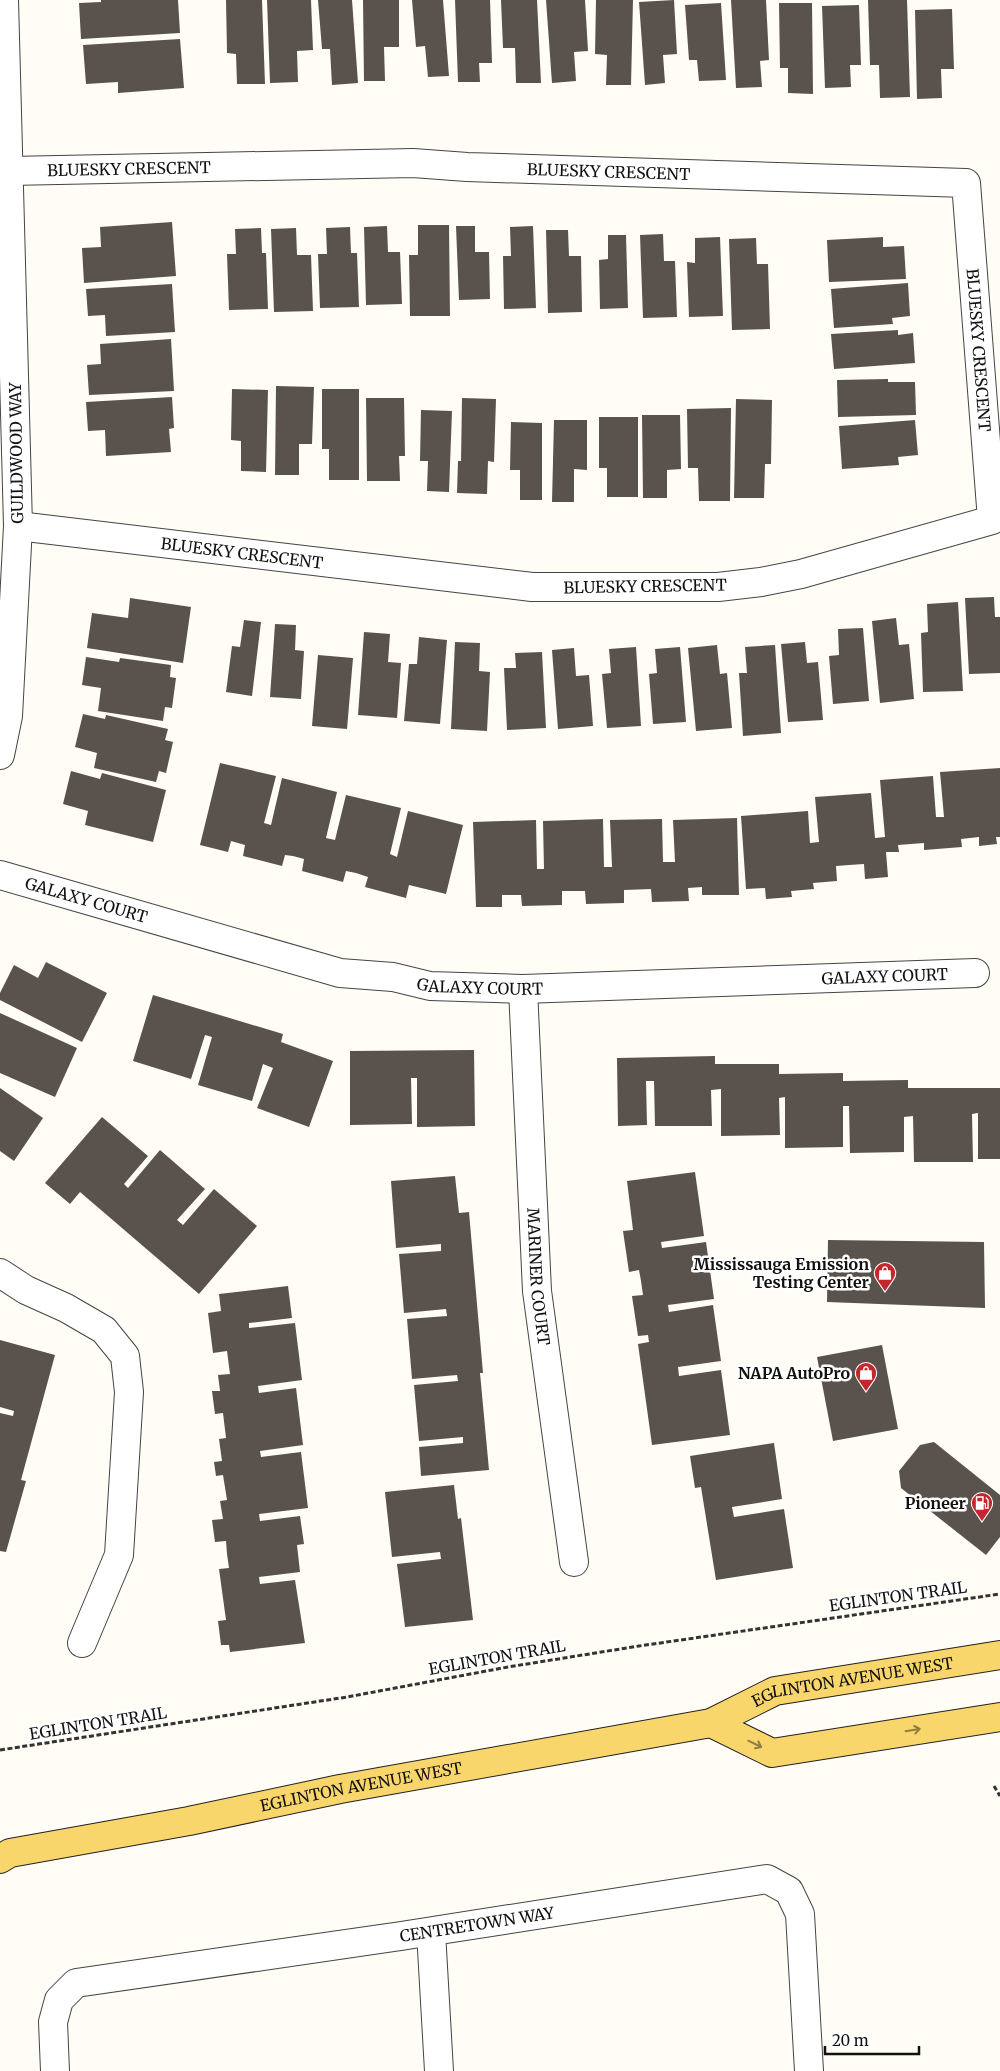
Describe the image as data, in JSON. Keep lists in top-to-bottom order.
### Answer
{
  "streets": {
    "main road": ["EGLINTON AVENUE WEST"],
    "street": [
      "BLUESKY CRESCENT",
      "GUILDWOOD WAY",
      "GALAXY COURT",
      "MARINER COURT",
      "CENTRETOWN WAY"
    ],
    "path": ["EGLINTON TRAIL"]
  },
  "crossings": [
    ["BLUESKY CRESCENT", "GUILDWOOD WAY"],
    ["GALAXY COURT", "MARINER COURT"]
  ],
  "places": {
    "shop": ["Mississauga Emission Testing Center", "NAPA AutoPro"],
    "fuel station": ["Pioneer"]
  },
  "scale_bar": "20 m"
}
